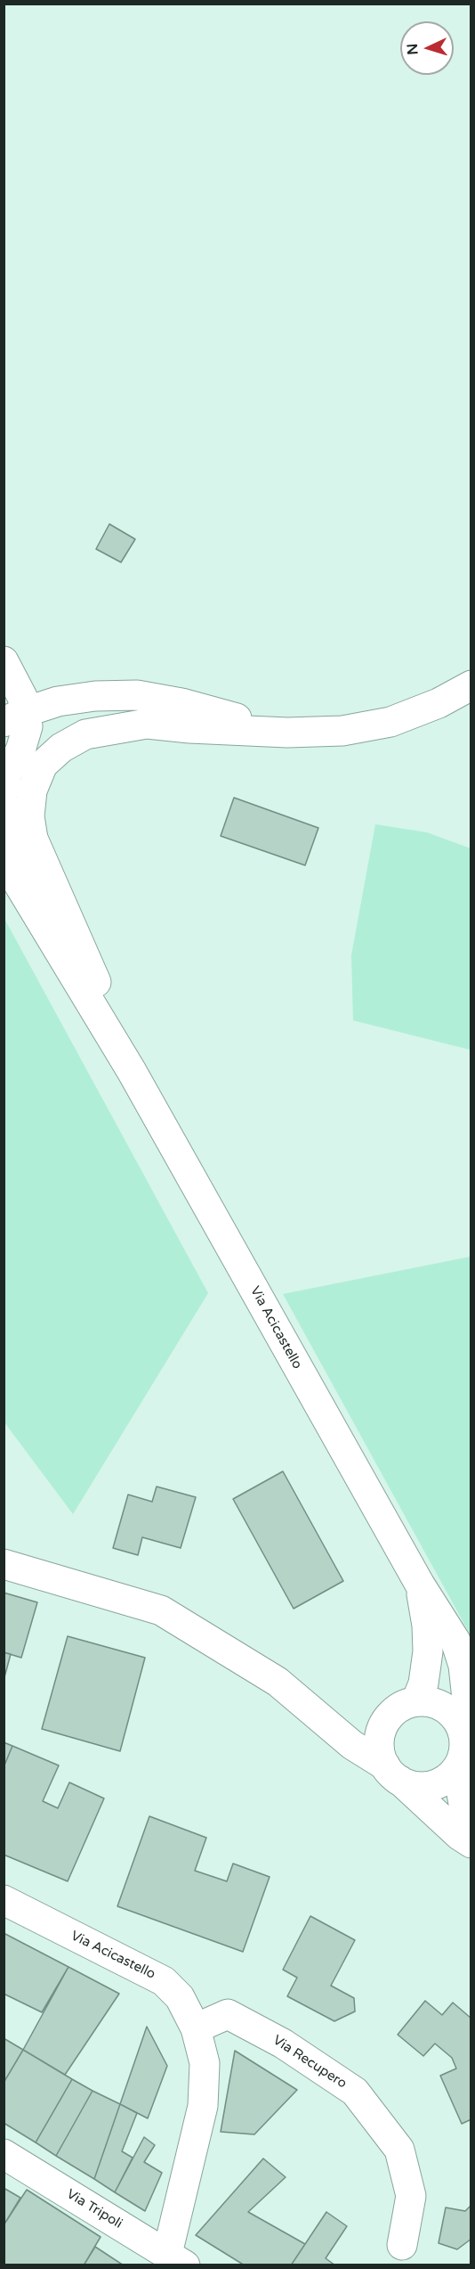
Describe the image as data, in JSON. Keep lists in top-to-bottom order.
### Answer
{
  "streets": {
    "main road": ["Via Acicastello", "Via Recupero", "Via Tripoli"]
  },
  "crossings": [
    ["Via Acicastello", "Via Recupero"],
    ["Via Acicastello", "Via Tripoli"]
  ],
  "north": "left"
}
